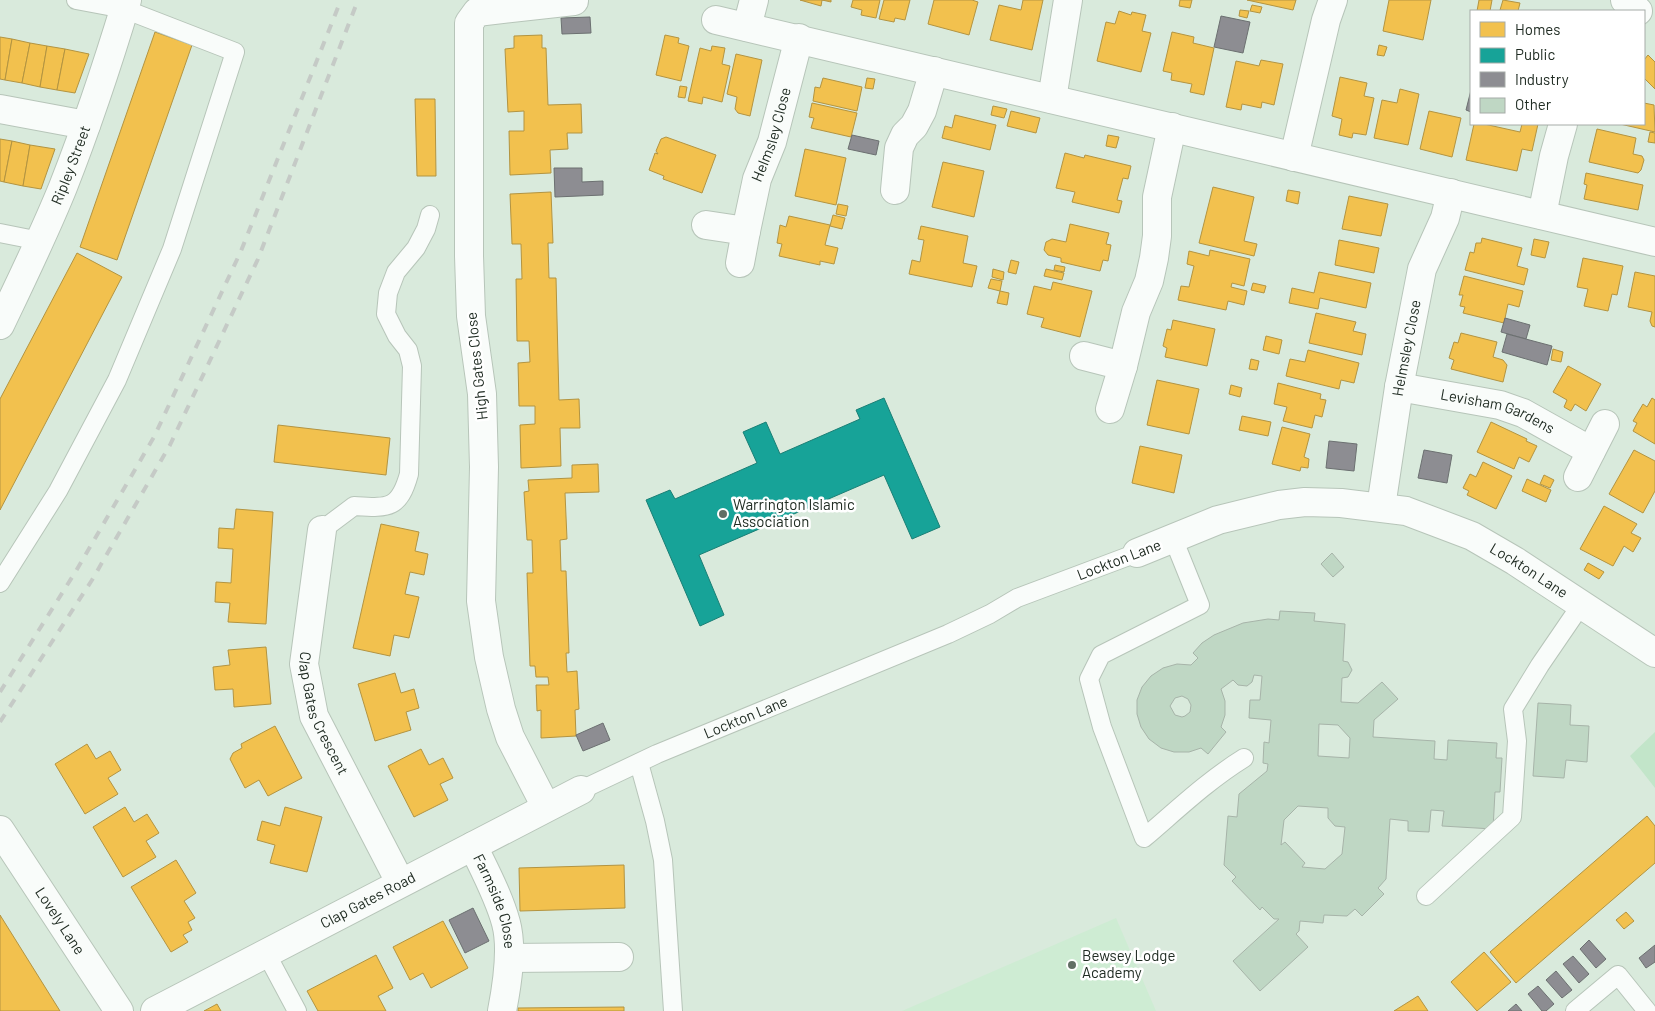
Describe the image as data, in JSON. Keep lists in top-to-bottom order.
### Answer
{
  "streets": {
    "street": [
      "Helmsley Close",
      "Ripley Street",
      "High Gates Close",
      "Levisham Gardens",
      "Lockton Lane",
      "Clap Gates Crescent",
      "Clap Gates Road",
      "Farmside Close",
      "Lovely Lane"
    ]
  },
  "crossings": [
    ["Helmsley Close", "Levisham Gardens"],
    ["Helmsley Close", "Lockton Lane"],
    ["High Gates Close", "Clap Gates Road"],
    ["Lockton Lane", "Clap Gates Road"],
    ["Clap Gates Crescent", "Clap Gates Road"],
    ["Clap Gates Road", "Farmside Close"]
  ],
  "places": ["Warrington Islamic Association", "Bewsey Lodge Academy"],
  "legend": [
    "Homes",
    "Public",
    "Industry",
    "Other"
  ]
}
